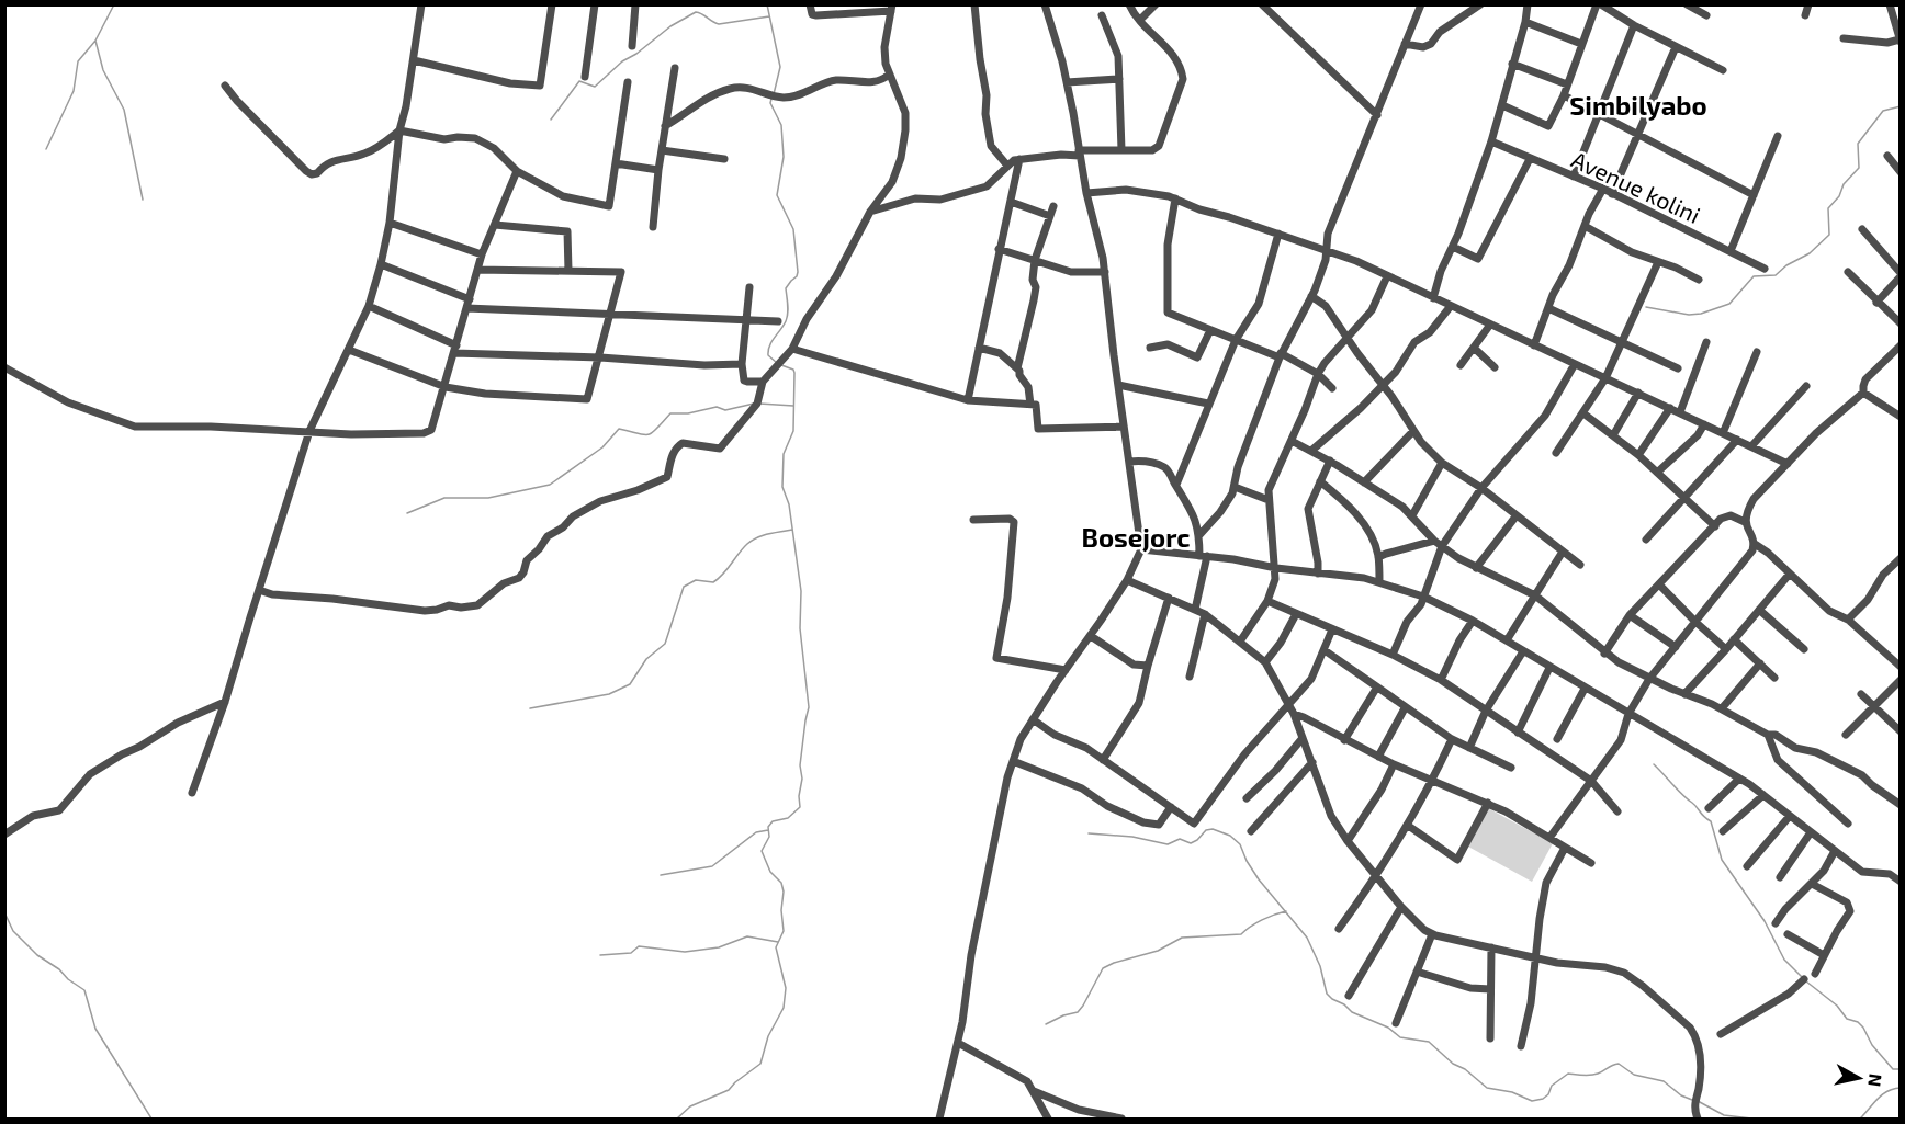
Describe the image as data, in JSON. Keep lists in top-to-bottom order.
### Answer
{
  "streets": {
    "street": ["Avenue kolini"]
  },
  "districts": ["Simbilyabo", "Bosejorc"],
  "north": "right"
}
